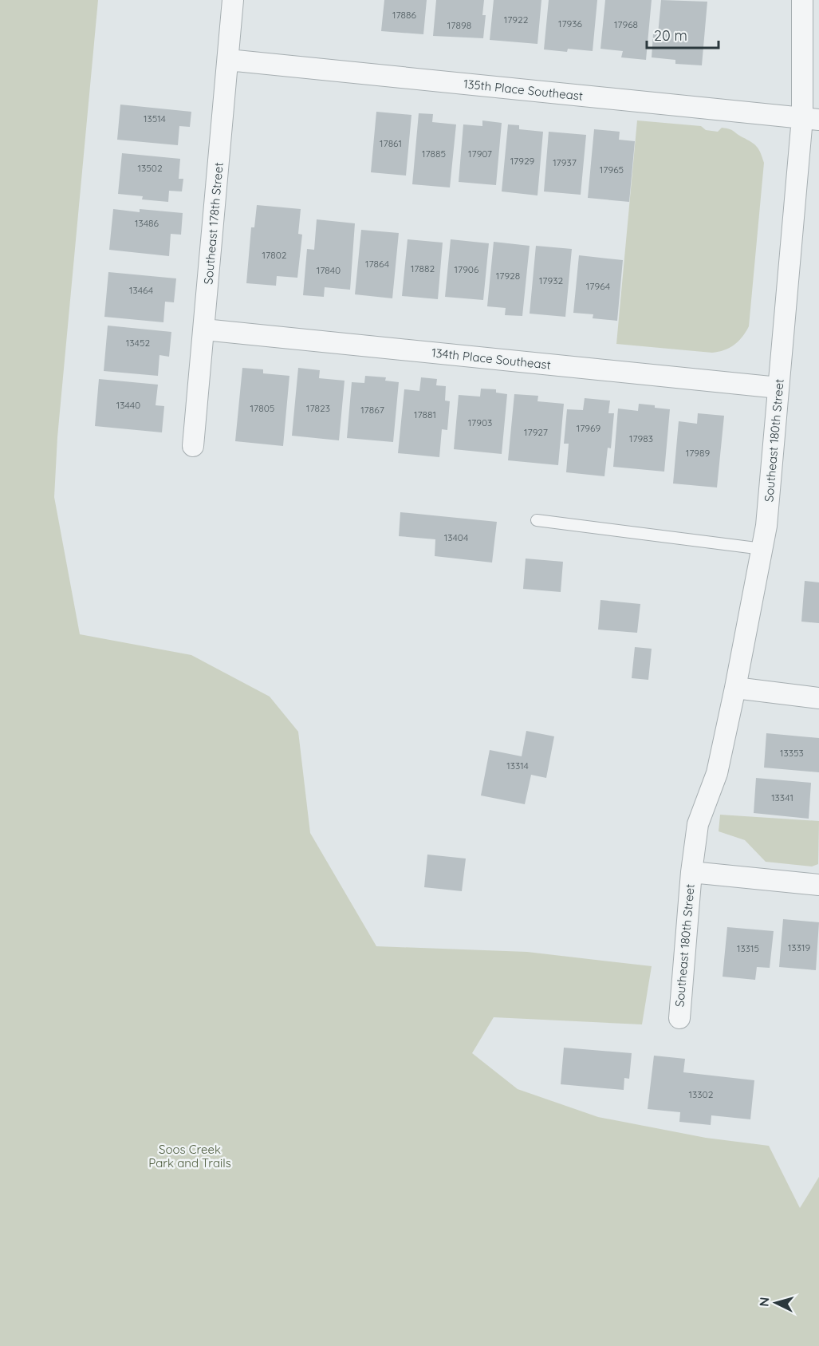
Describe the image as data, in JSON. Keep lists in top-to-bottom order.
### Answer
{
  "streets": {
    "street": [
      "135th Place Southeast",
      "Southeast 178th Street",
      "134th Place Southeast",
      "Southeast 180th Street"
    ]
  },
  "crossings": [
    ["135th Place Southeast", "Southeast 178th Street"],
    ["135th Place Southeast", "Southeast 180th Street"],
    ["Southeast 178th Street", "134th Place Southeast"],
    ["134th Place Southeast", "Southeast 180th Street"]
  ],
  "parks": ["Soos Creek Park and Trails"],
  "house_numbers": [
    "17886",
    "17922",
    "17936",
    "17968",
    "17898",
    "13514",
    "17861",
    "17885",
    "17907",
    "17929",
    "17937",
    "13502",
    "17965",
    "13486",
    "17802",
    "17864",
    "17882",
    "17906",
    "17840",
    "17928",
    "17932",
    "17964",
    "13464",
    "13452",
    "13440",
    "17805",
    "17823",
    "17867",
    "17881",
    "17903",
    "17969",
    "17927",
    "17983",
    "17989",
    "13404",
    "13353",
    "13314",
    "13341",
    "13319",
    "13315",
    "13302"
  ],
  "scale_bar": "20 m",
  "north": "left"
}
